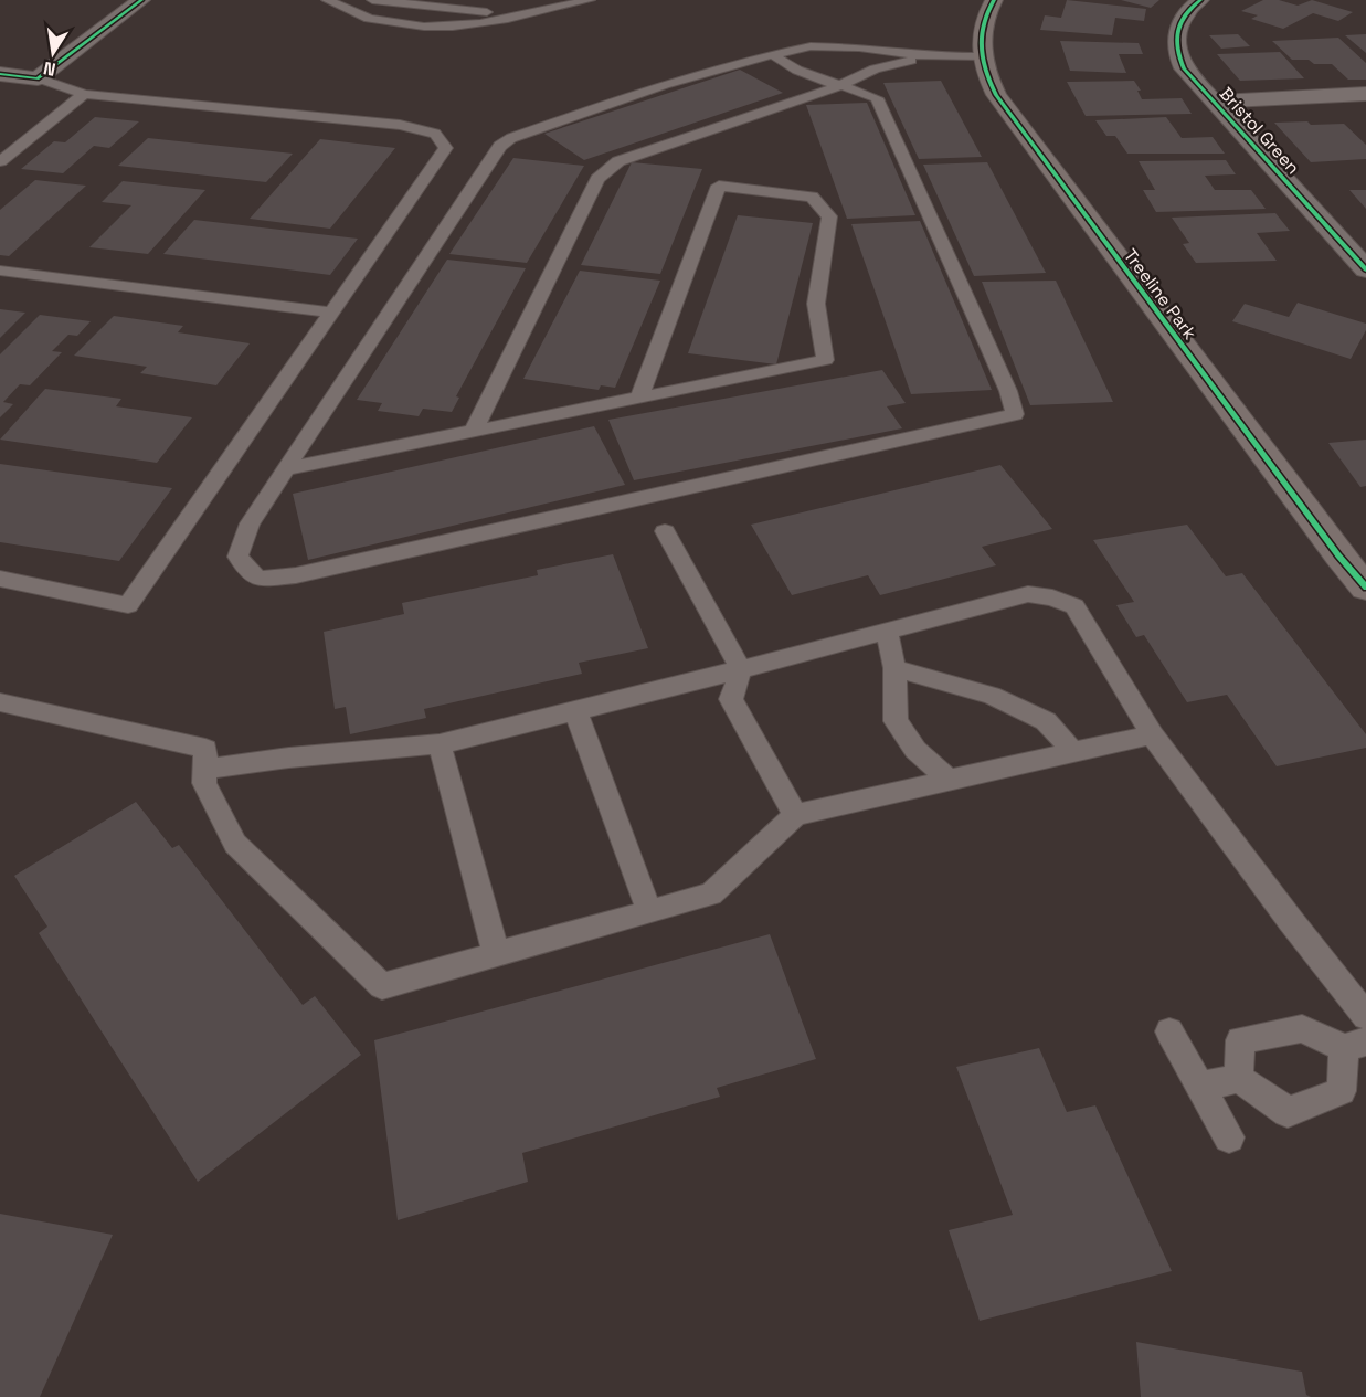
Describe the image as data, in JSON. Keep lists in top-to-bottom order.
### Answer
{
  "streets": {
    "street": ["Bristol Green", "Treeline Park"]
  },
  "north": "bottom"
}
